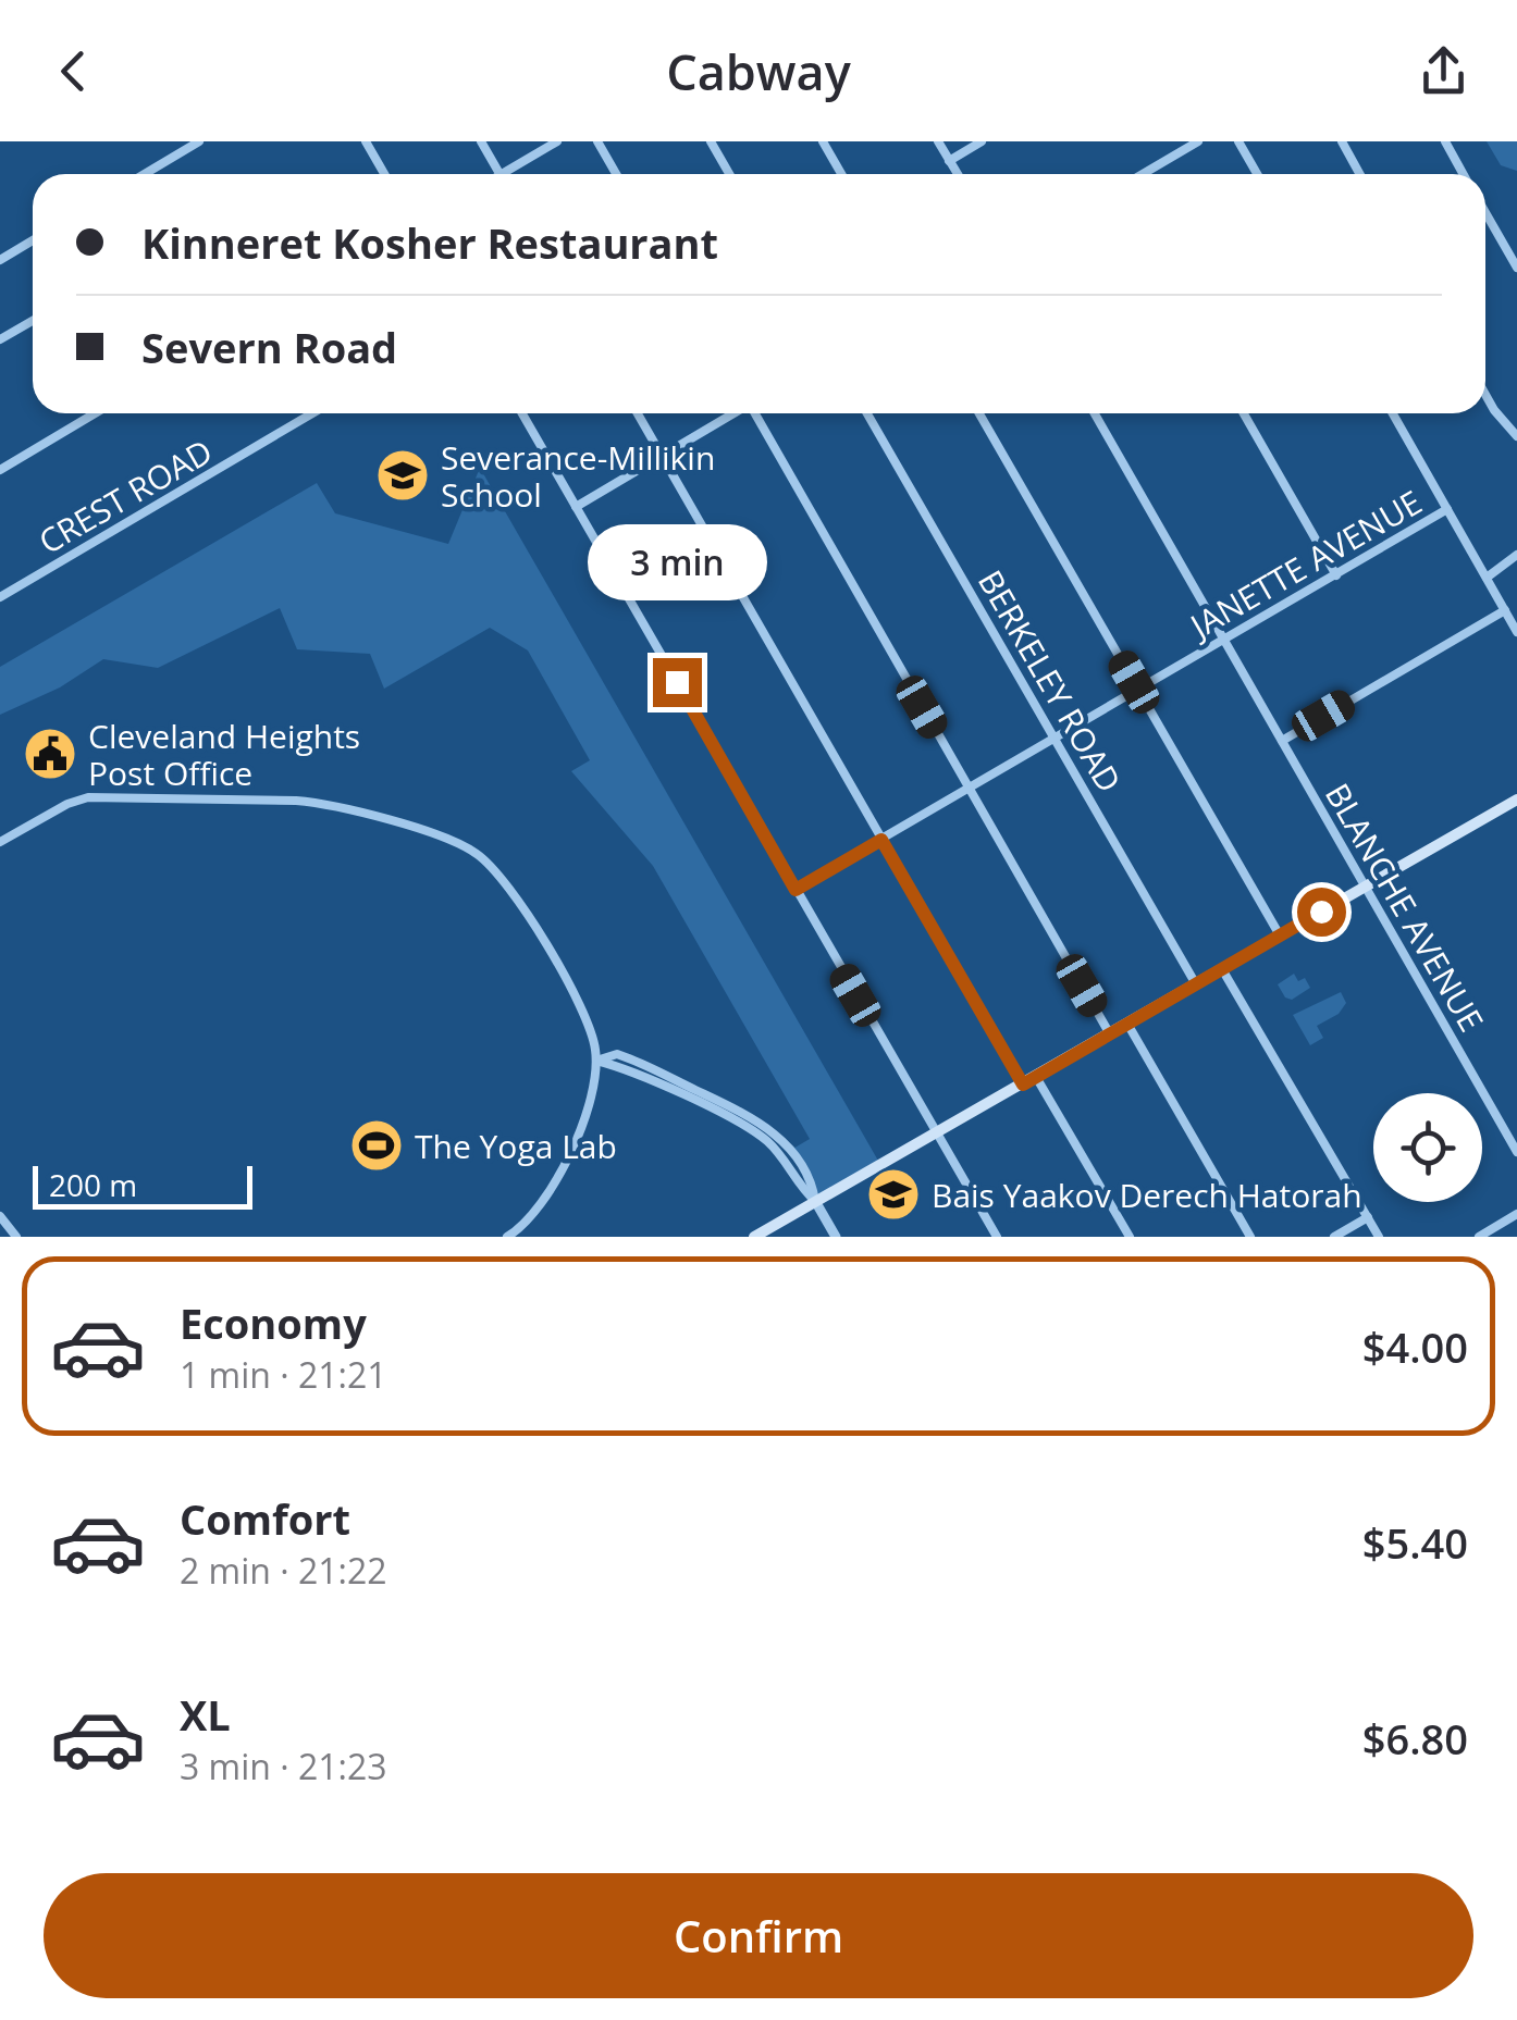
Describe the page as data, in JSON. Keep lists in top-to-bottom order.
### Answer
{
  "streets": {
    "street": [
      "CREST ROAD",
      "JANETTE AVENUE",
      "BERKELEY ROAD",
      "BLANCHE AVENUE"
    ]
  },
  "crossings": [
    ["JANETTE AVENUE", "BERKELEY ROAD"],
    ["JANETTE AVENUE", "BLANCHE AVENUE"]
  ],
  "places": {
    "school or university": ["Severance-Millikin School", "Bais Yaakov Derech Hatorah"],
    "public building": ["Cleveland Heights Post Office"],
    "sports": ["The Yoga Lab"]
  },
  "scale_bar": "200 m",
  "page": {
    "header": "Cabway",
    "banner": ["Kinneret Kosher Restaurant", "Severn Road"],
    "bubble": "3 min",
    "scale": "200 m",
    "list": [
      {
        "name": "Economy",
        "note": "1 min · 21:21",
        "value": "$4.00"
      },
      {
        "name": "Comfort",
        "note": "2 min · 21:22",
        "value": "$5.40"
      },
      {
        "name": "XL",
        "note": "3 min · 21:23",
        "value": "$6.80"
      }
    ],
    "buttons": "Confirm"
  }
}
